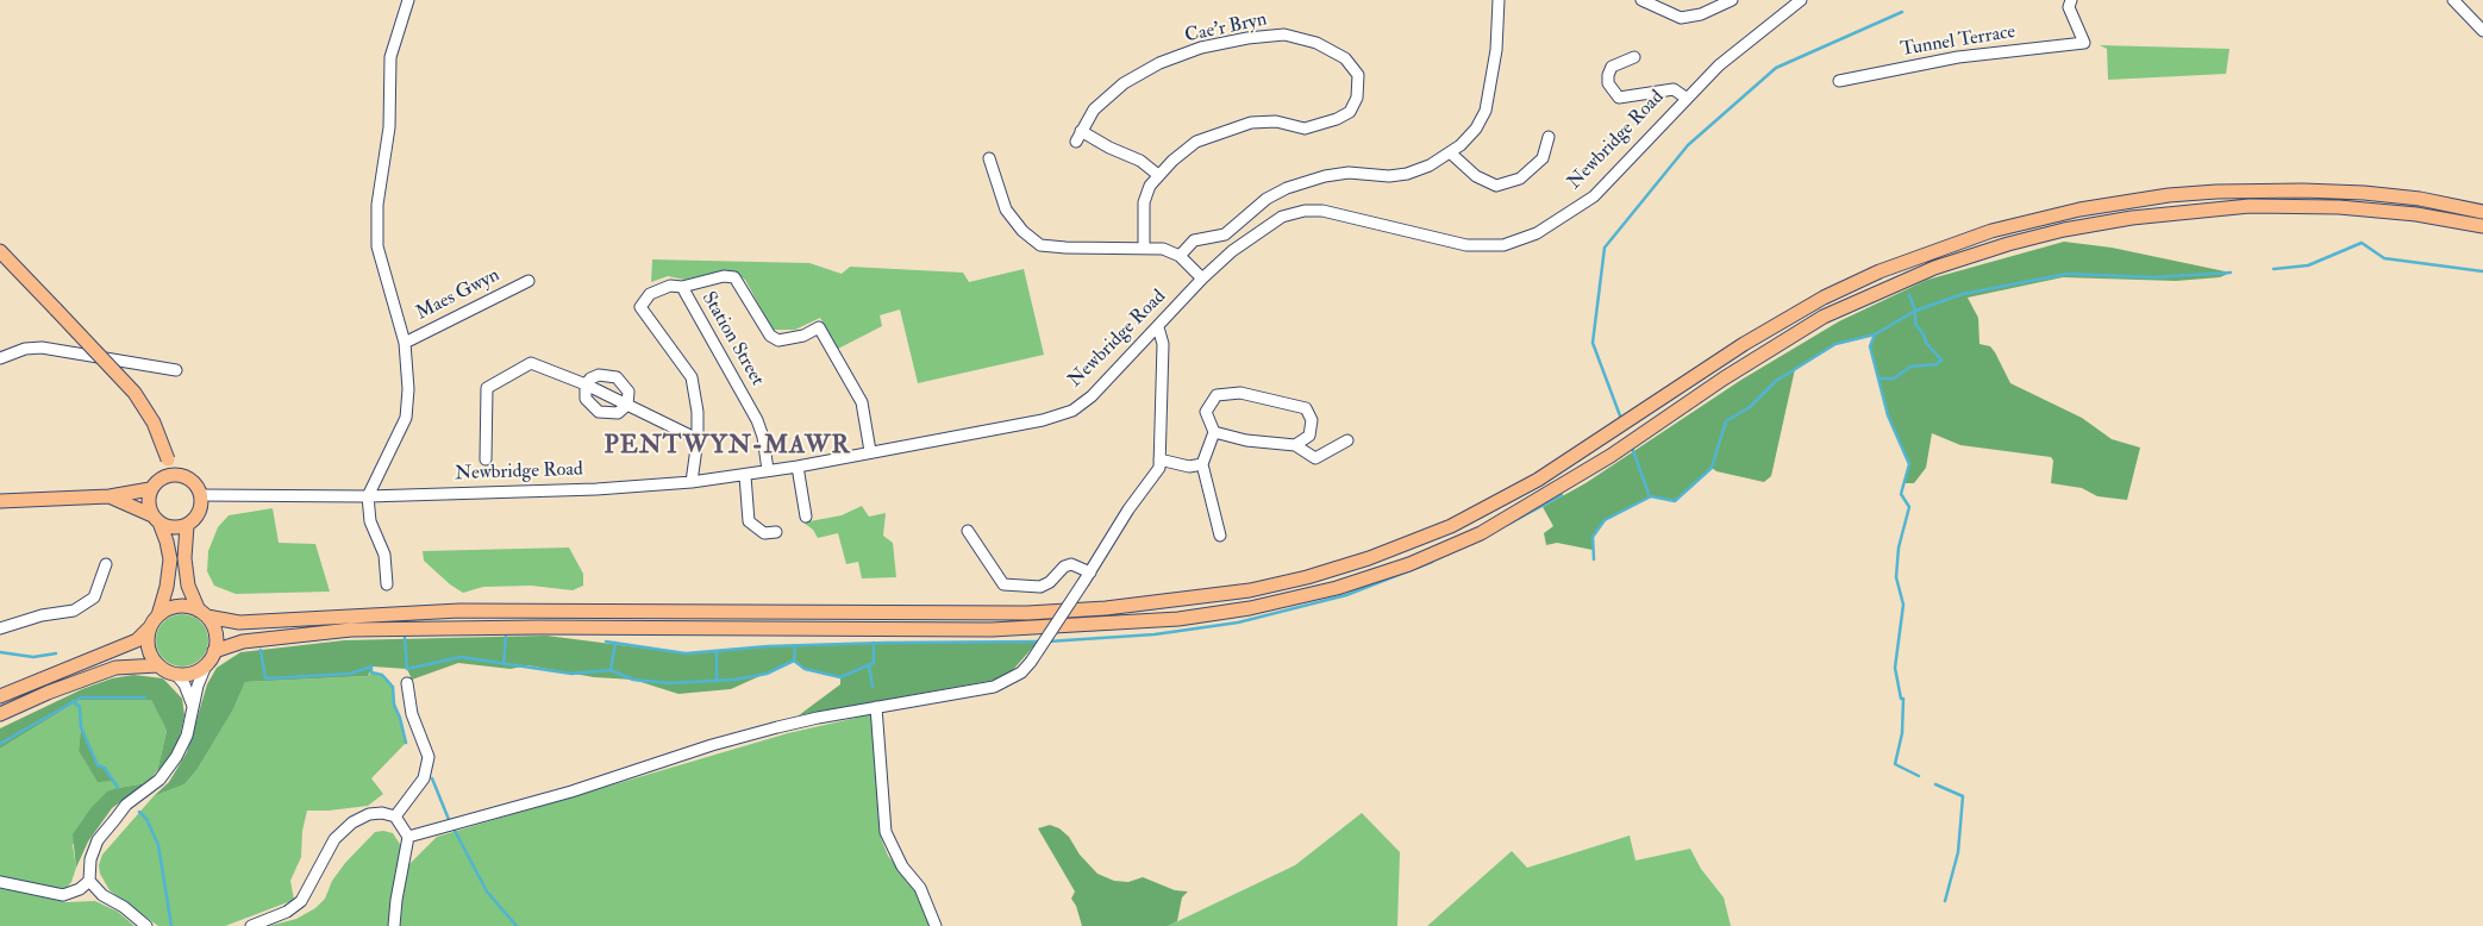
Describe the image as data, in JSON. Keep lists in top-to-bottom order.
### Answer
{
  "streets": {
    "street": [
      "Cae'r Bryn",
      "Tunnel Terrace",
      "Newbridge Road",
      "Maes Gwyn",
      "Station Street"
    ]
  },
  "crossings": [
    ["Newbridge Road", "Station Street"]
  ],
  "districts": ["PENTWYN-MAWR"]
}
